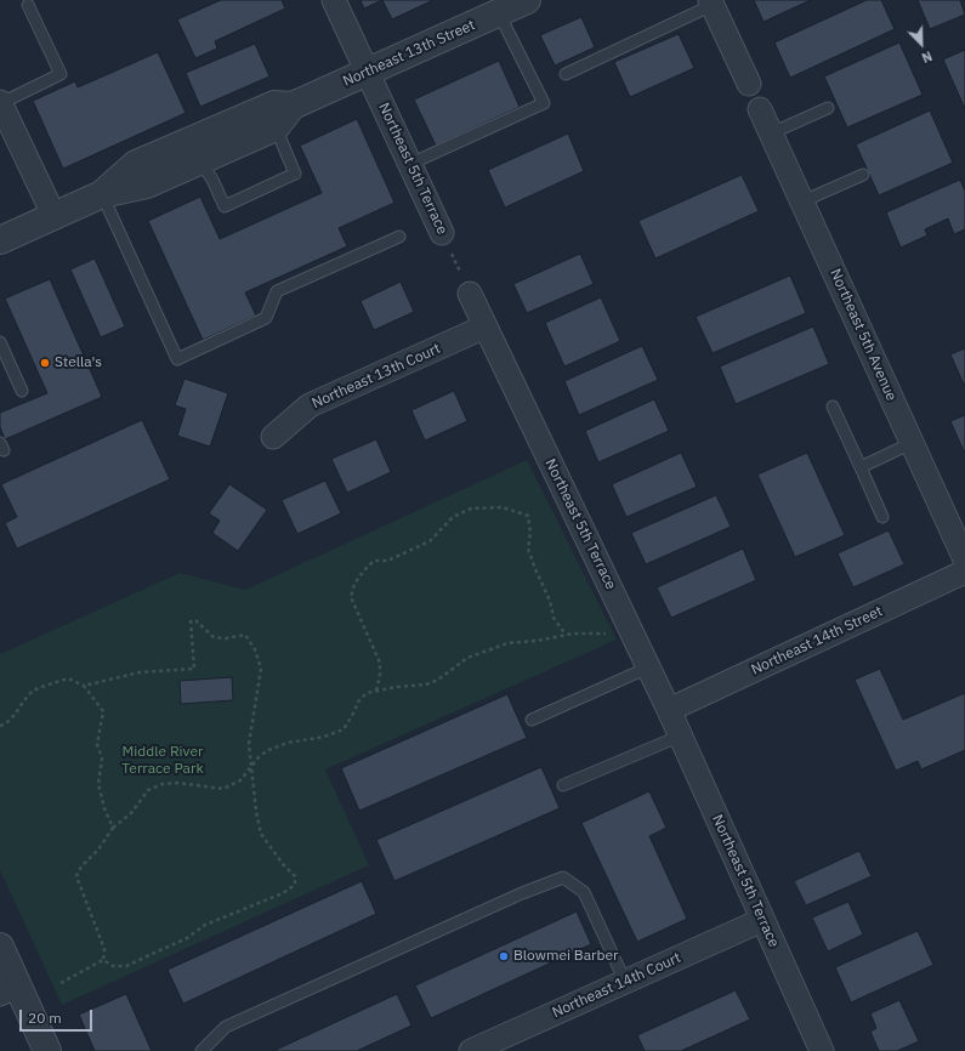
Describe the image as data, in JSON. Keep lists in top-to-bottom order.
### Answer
{
  "streets": {
    "street": [
      "Northeast 13th Street",
      "Northeast 5th Terrace",
      "Northeast 5th Avenue",
      "Northeast 13th Court",
      "Northeast 14th Street",
      "Northeast 14th Court"
    ]
  },
  "crossings": [
    ["Northeast 13th Street", "Northeast 5th Terrace"],
    ["Northeast 5th Terrace", "Northeast 13th Court"],
    ["Northeast 5th Terrace", "Northeast 14th Street"],
    ["Northeast 5th Terrace", "Northeast 14th Court"]
  ],
  "parks": ["Middle River Terrace Park"],
  "places": ["Stella's", "Blowmei Barber"],
  "scale_bar": "20 m",
  "north": "bottom right"
}
